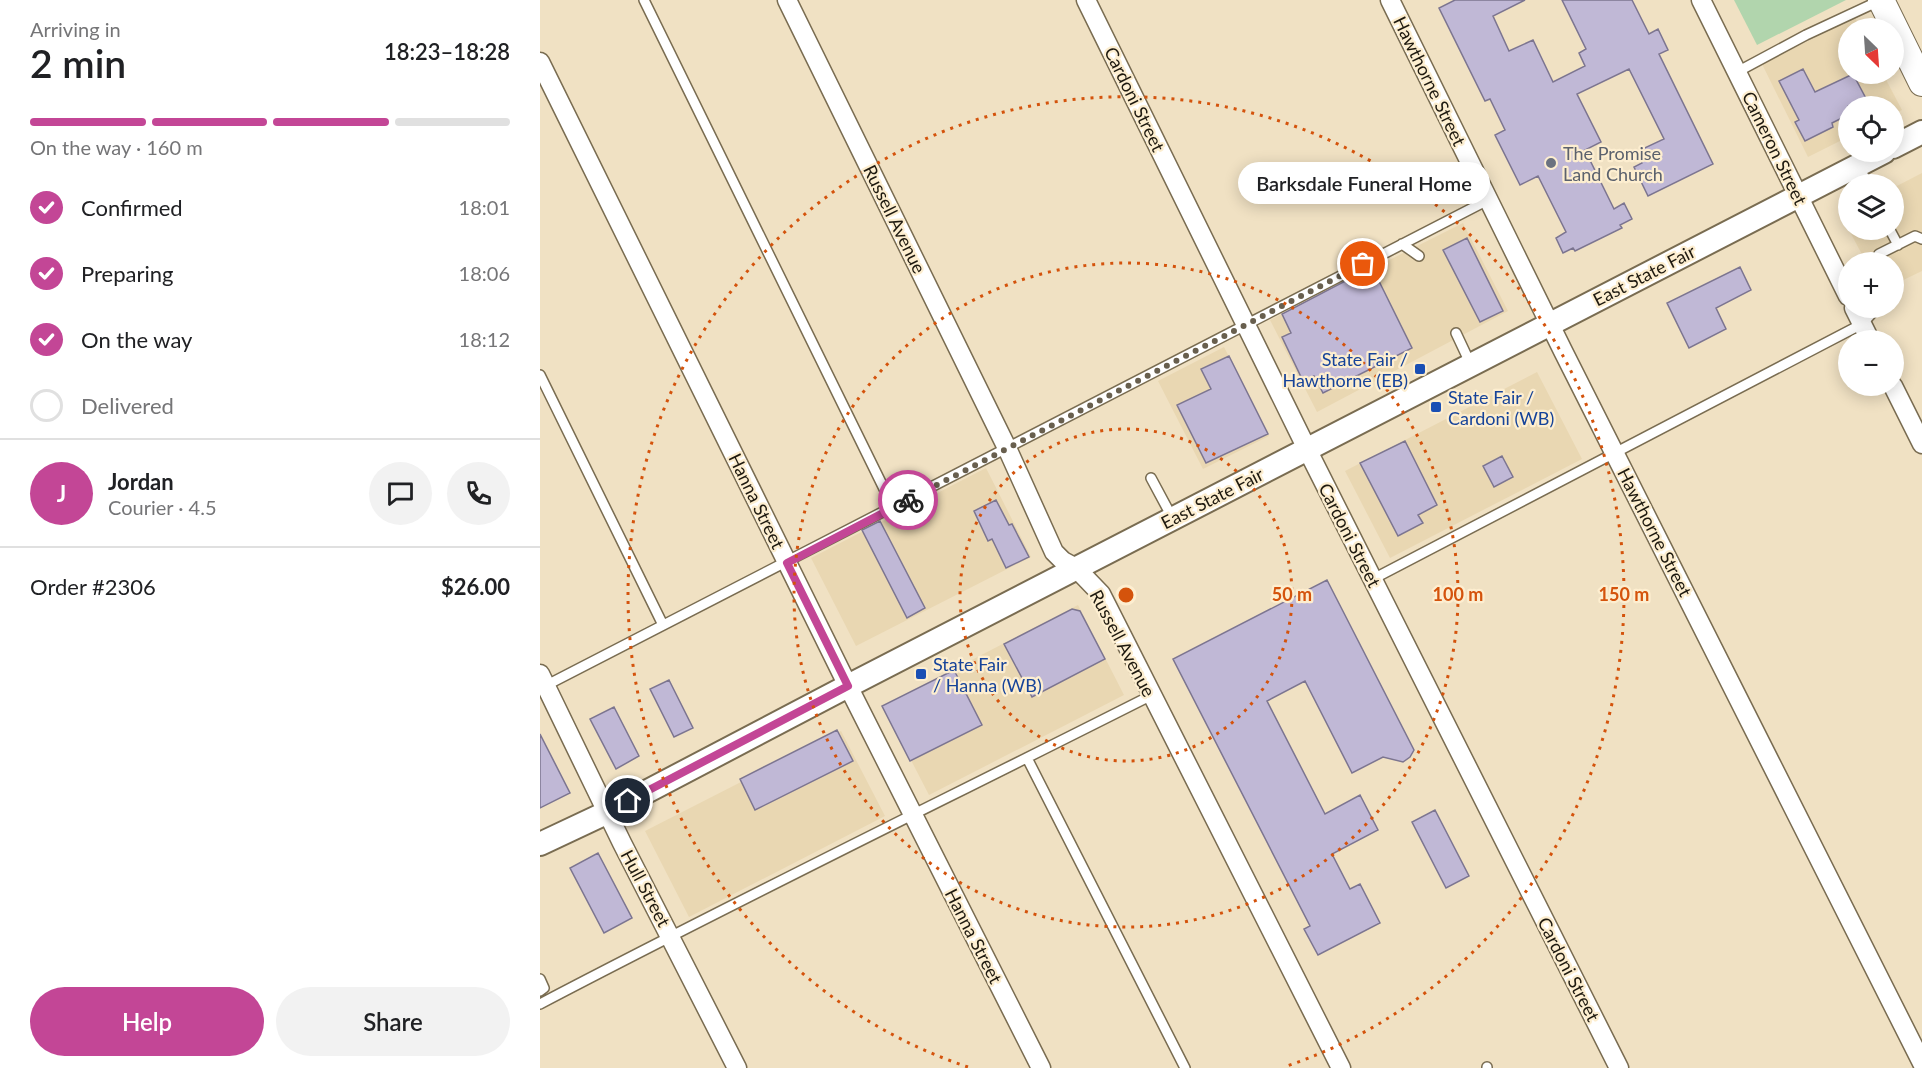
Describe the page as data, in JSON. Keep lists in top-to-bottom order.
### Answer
{
  "streets": {
    "street": [
      "Hawthorne Street",
      "Cardoni Street",
      "Cameron Street",
      "Russell Avenue",
      "East State Fair",
      "Hanna Street",
      "Hull Street"
    ]
  },
  "crossings": [
    ["Hawthorne Street", "East State Fair"],
    ["Cardoni Street", "East State Fair"],
    ["Cameron Street", "East State Fair"],
    ["Russell Avenue", "East State Fair"],
    ["East State Fair", "Hanna Street"],
    ["East State Fair", "Hull Street"]
  ],
  "places": {
    "other": ["The Promise Land Church", "Barksdale Funeral Home"],
    "transit": ["State Fair / Hawthorne (EB)", "State Fair / Cardoni (WB)", "State Fair / Hanna (WB)"]
  },
  "north": "bottom right",
  "page": {
    "heading": ["2 min", "Arriving in", "18:23–18:28"],
    "panel": [
      "Jordan",
      "Courier · 4.5",
      "Order #2306",
      "$26.00"
    ],
    "map_buttons": ["+", "−"],
    "bar": "On the way · 160 m",
    "bubble": "Barksdale Funeral Home",
    "list": [
      ["Confirmed", "18:01"],
      ["Preparing", "18:06"],
      ["On the way", "18:12"],
      "Delivered"
    ],
    "round": "J",
    "buttons": ["Help", "Share"]
  },
  "rings": ["50 m", "100 m", "150 m"]
}
